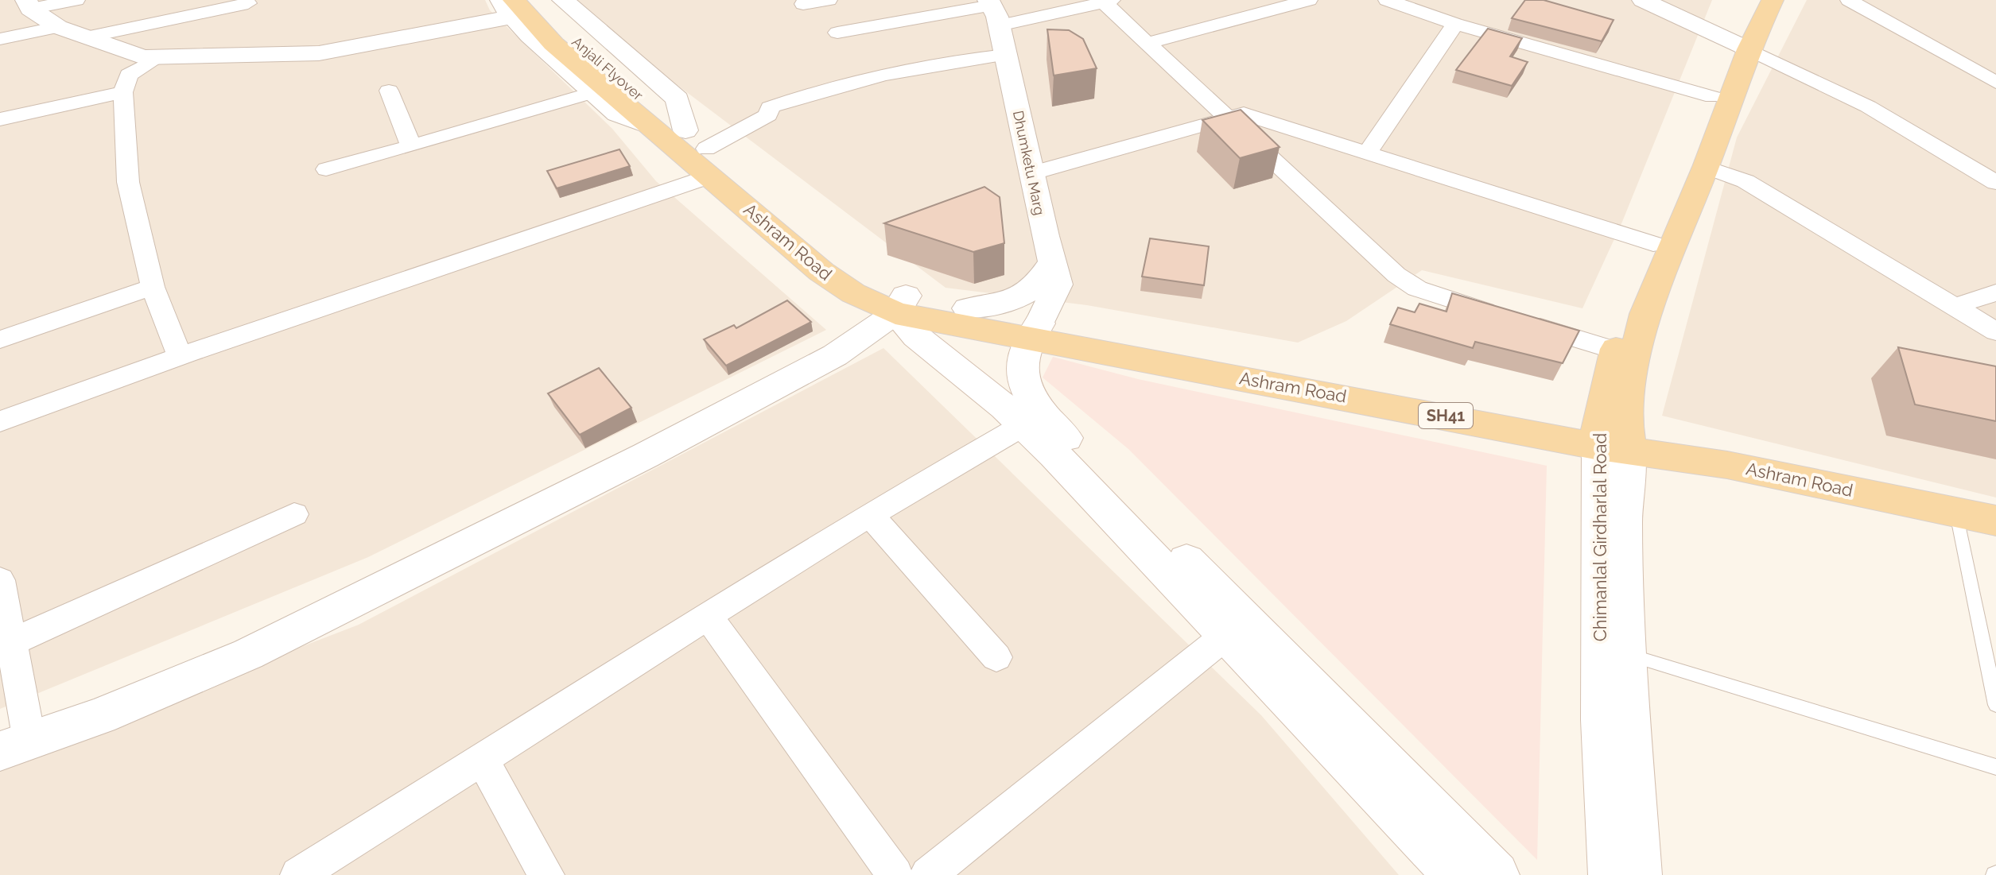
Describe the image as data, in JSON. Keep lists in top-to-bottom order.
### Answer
{
  "streets": {
    "main road": [
      "Anjali Flyover",
      "Ashram Road",
      "SH41",
      "Chimanlal Girdharlal Road"
    ],
    "street": ["Dhumketu Marg"]
  },
  "crossings": [
    ["Anjali Flyover", "Ashram Road"],
    ["Dhumketu Marg", "Ashram Road"],
    ["Ashram Road", "Chimanlal Girdharlal Road"]
  ]
}
